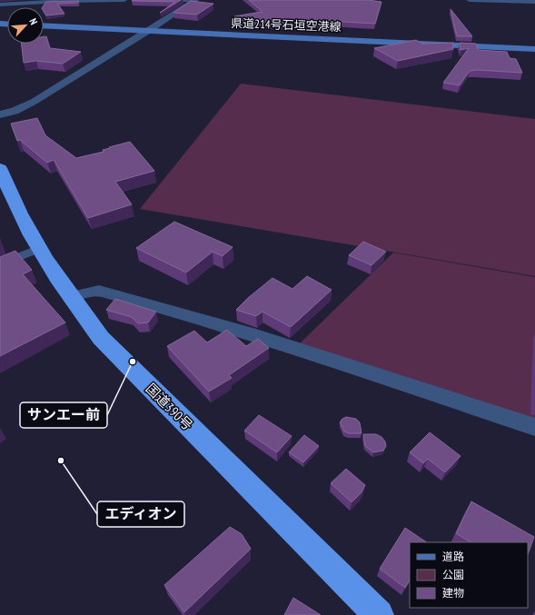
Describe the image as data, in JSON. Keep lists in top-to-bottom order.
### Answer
{
  "streets": {
    "highway": ["国道390号"],
    "main road": ["県道214号石垣空港線"]
  },
  "places": ["サンエー前", "エディオン"],
  "legend": ["道路", "公園", "建物"],
  "north": "top right"
}
